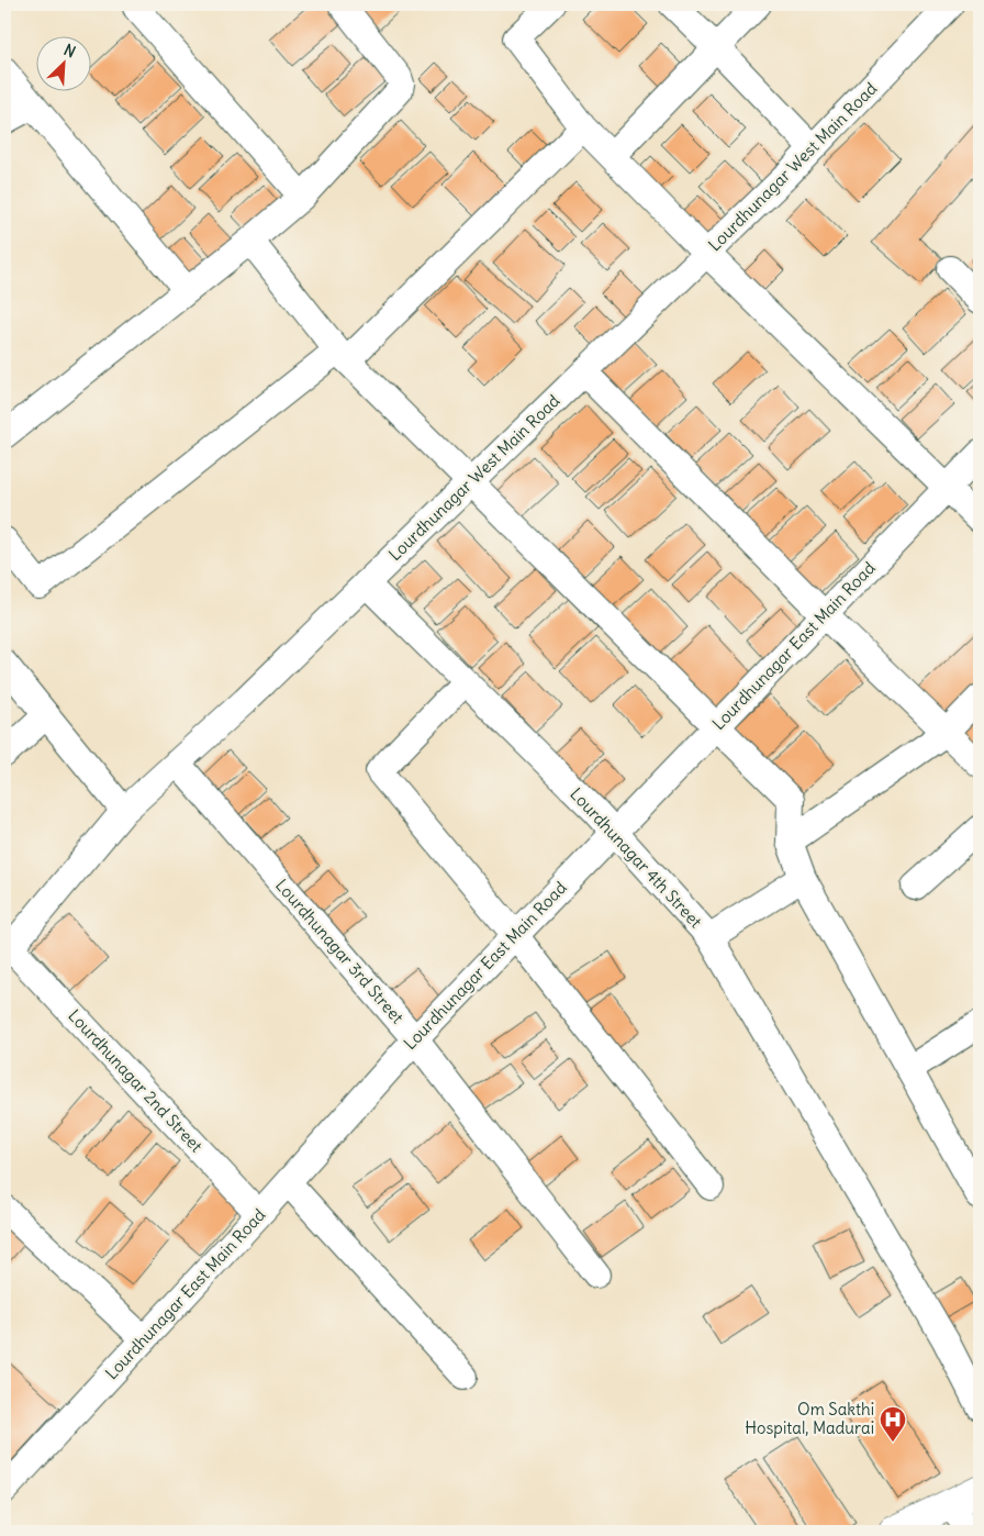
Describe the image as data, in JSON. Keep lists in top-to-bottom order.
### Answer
{
  "streets": {
    "street": [
      "Lourdhunagar West Main Road",
      "Lourdhunagar East Main Road",
      "Lourdhunagar 4th Street",
      "Lourdhunagar 3rd Street",
      "Lourdhunagar 2nd Street"
    ]
  },
  "crossings": [
    ["Lourdhunagar West Main Road", "Lourdhunagar 4th Street"],
    ["Lourdhunagar West Main Road", "Lourdhunagar 3rd Street"],
    ["Lourdhunagar West Main Road", "Lourdhunagar 2nd Street"],
    ["Lourdhunagar East Main Road", "Lourdhunagar 4th Street"],
    ["Lourdhunagar East Main Road", "Lourdhunagar 3rd Street"],
    ["Lourdhunagar East Main Road", "Lourdhunagar 2nd Street"]
  ],
  "places": {
    "hospital": ["Om Sakthi Hospital, Madurai"]
  },
  "north": "top right"
}
